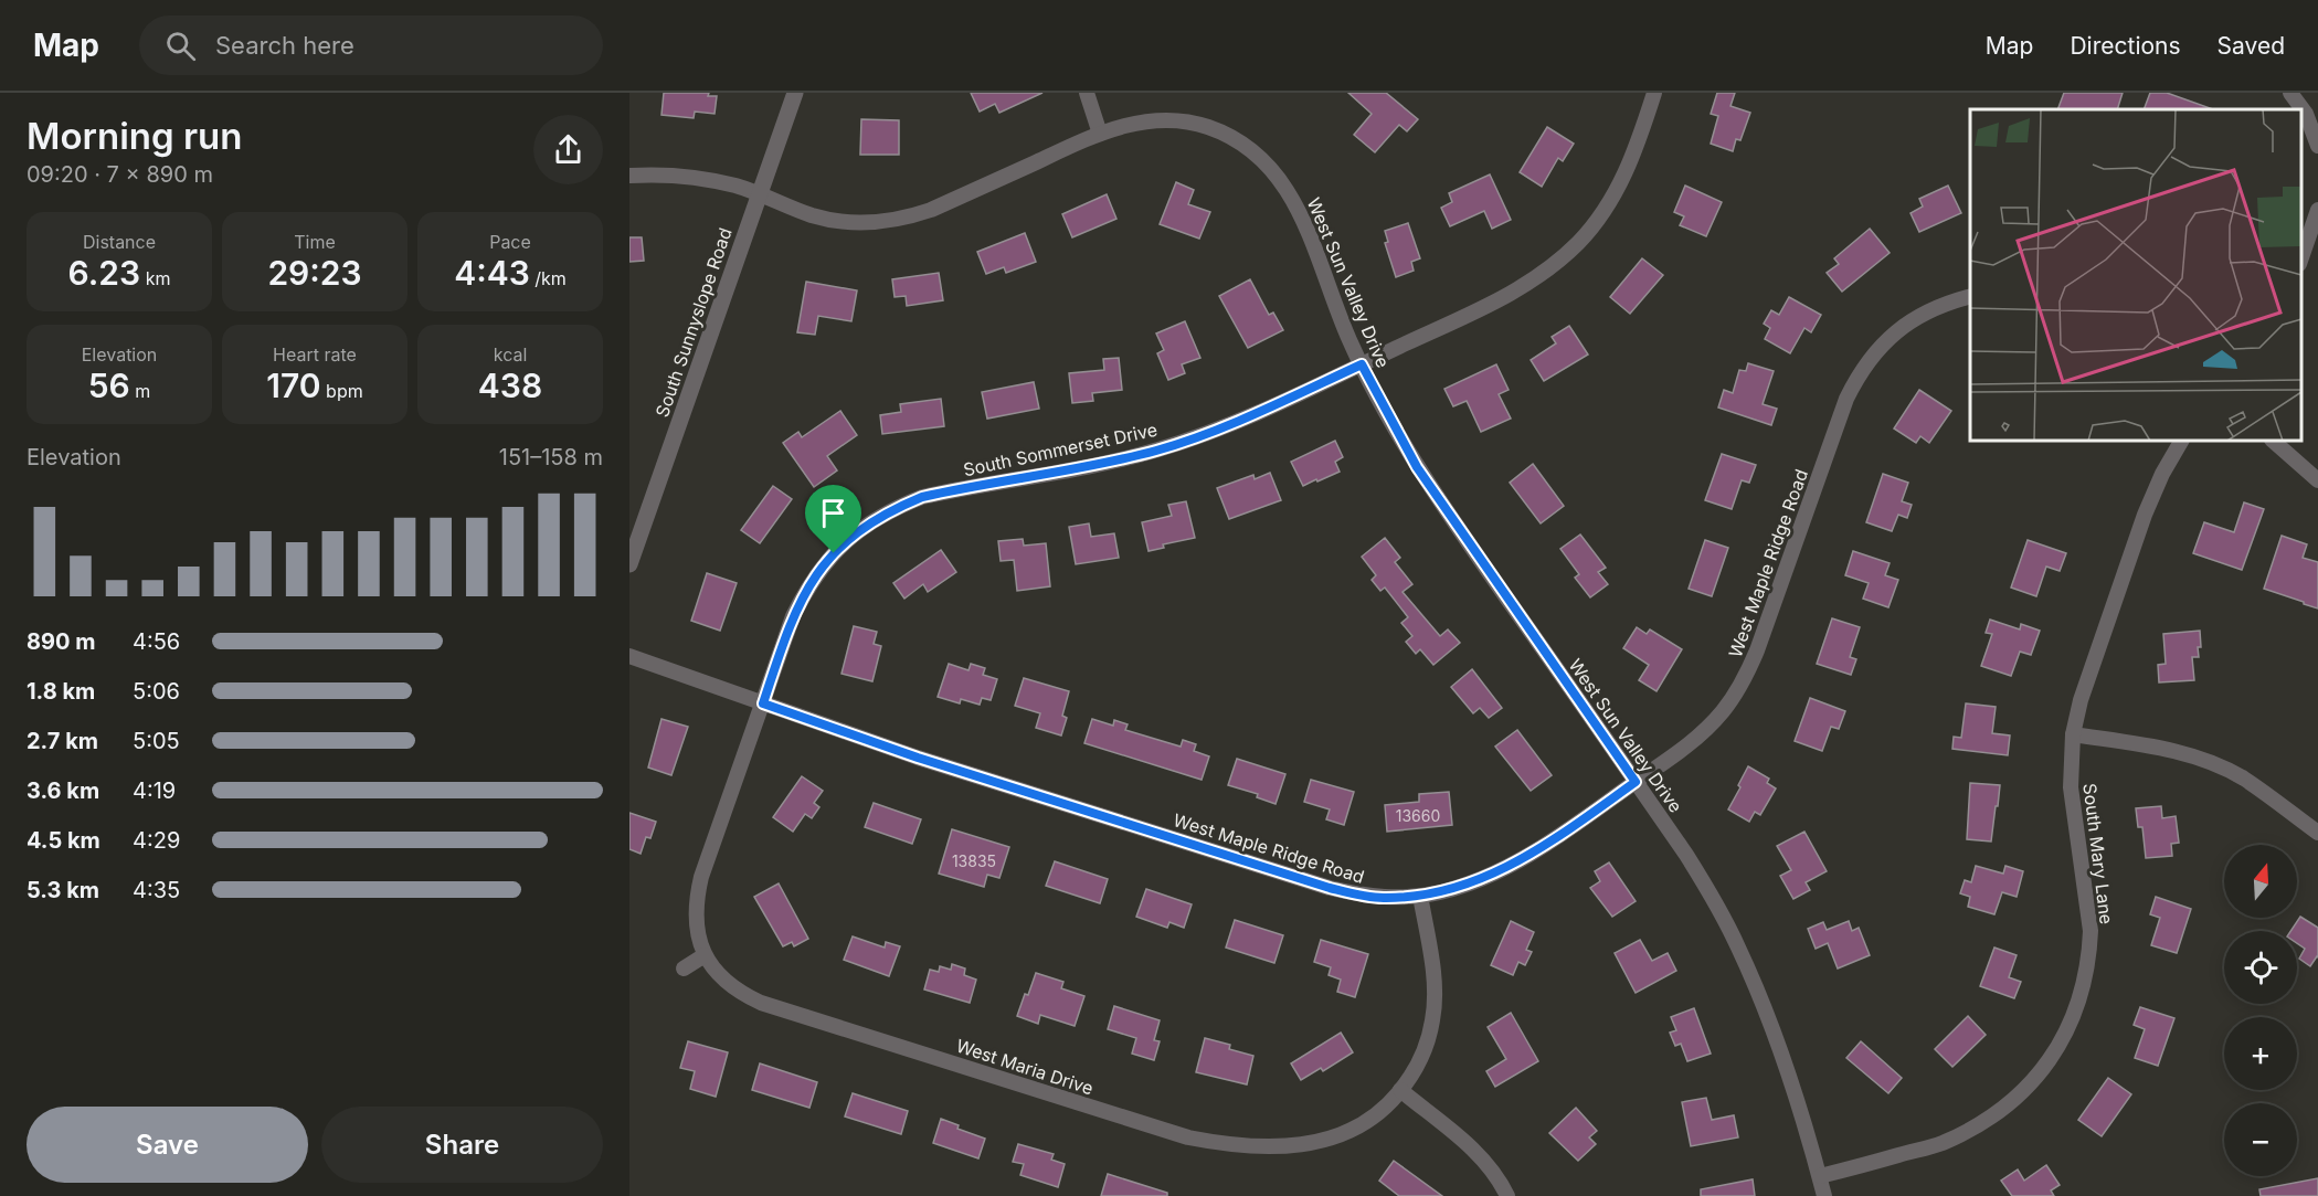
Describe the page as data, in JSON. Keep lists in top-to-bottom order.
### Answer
{
  "streets": {
    "street": [
      "West Sun Valley Drive",
      "South Sunnyslope Road",
      "South Sommerset Drive",
      "West Maple Ridge Road",
      "South Mary Lane",
      "West Maria Drive"
    ]
  },
  "crossings": [
    ["West Sun Valley Drive", "South Sunnyslope Road"],
    ["West Sun Valley Drive", "South Sommerset Drive"],
    ["West Sun Valley Drive", "West Maple Ridge Road"],
    ["West Sun Valley Drive", "South Mary Lane"],
    ["South Sommerset Drive", "West Maple Ridge Road"],
    ["South Sommerset Drive", "West Maria Drive"],
    ["West Maple Ridge Road", "West Maria Drive"]
  ],
  "house_numbers": ["13660", "13835"],
  "north": "top",
  "page": {
    "header": "Map",
    "search": "Search here",
    "nav": ["Map", "Directions", "Saved"],
    "heading": ["Morning run", "09:20 · 7 × 890 m"],
    "stats": [
      ["Distance", "6.23 km"],
      ["Time", "29:23"],
      ["Pace", "4:43 /km"],
      ["Elevation", "56 m"],
      ["Heart rate", "170 bpm"],
      ["kcal", "438"]
    ],
    "chart": ["Elevation", "151–158 m"],
    "list": [
      {
        "name": "890 m",
        "note": "4:56"
      },
      {
        "name": "1.8 km",
        "note": "5:06"
      },
      {
        "name": "2.7 km",
        "note": "5:05"
      },
      {
        "name": "3.6 km",
        "note": "4:19"
      },
      {
        "name": "4.5 km",
        "note": "4:29"
      },
      {
        "name": "5.3 km",
        "note": "4:35"
      }
    ],
    "map_buttons": ["+", "−"],
    "buttons": ["Save", "Share"]
  }
}
